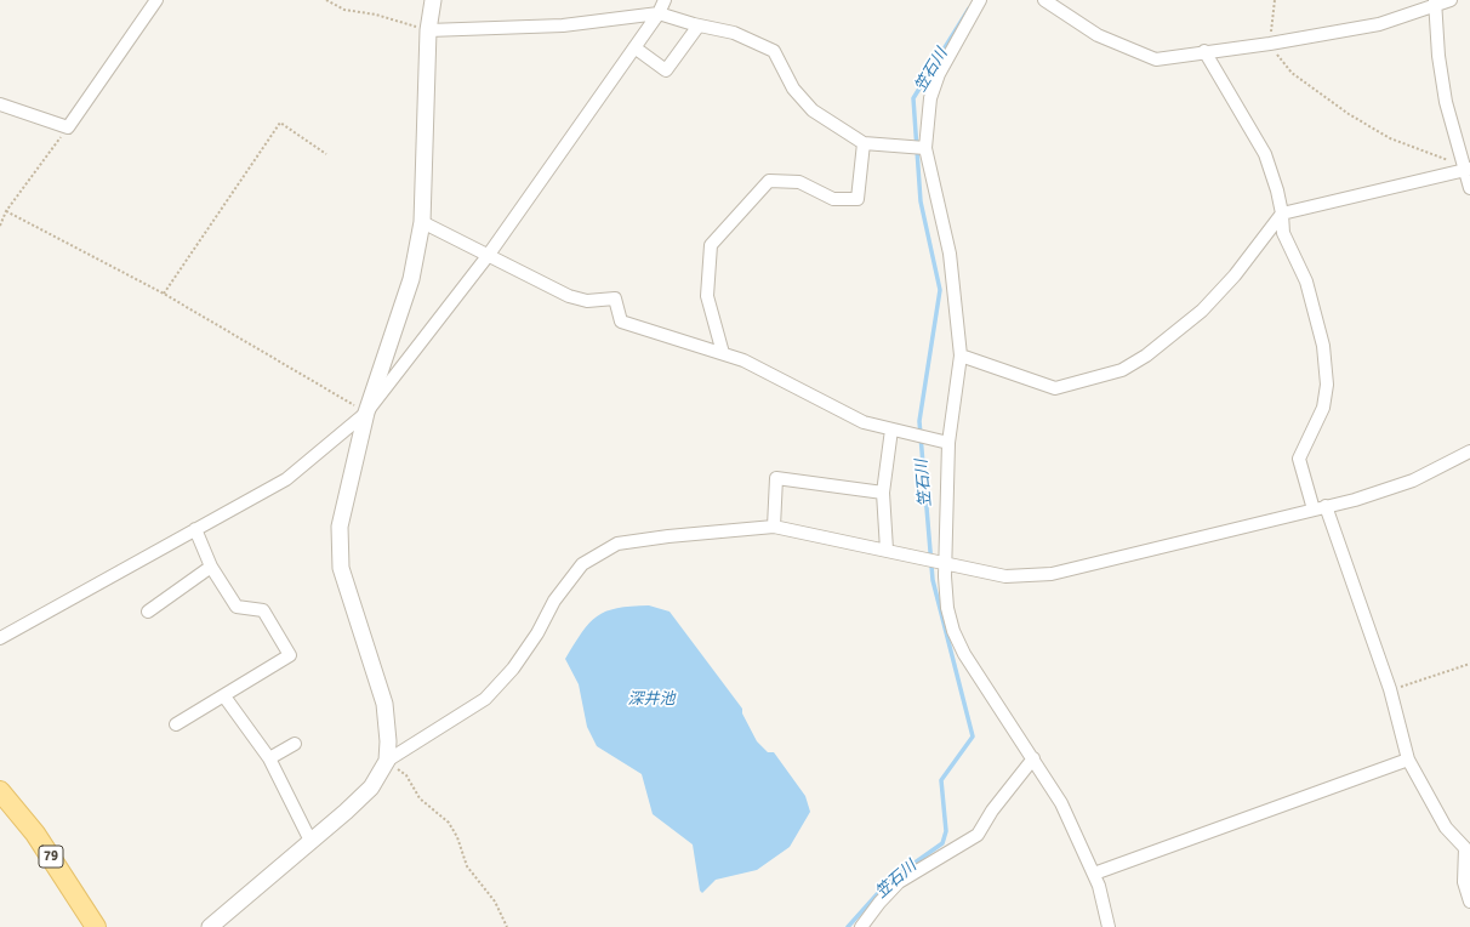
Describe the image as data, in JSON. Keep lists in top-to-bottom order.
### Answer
{
  "streets": {
    "main road": ["79"]
  },
  "water": ["笠石川", "深井池"]
}
